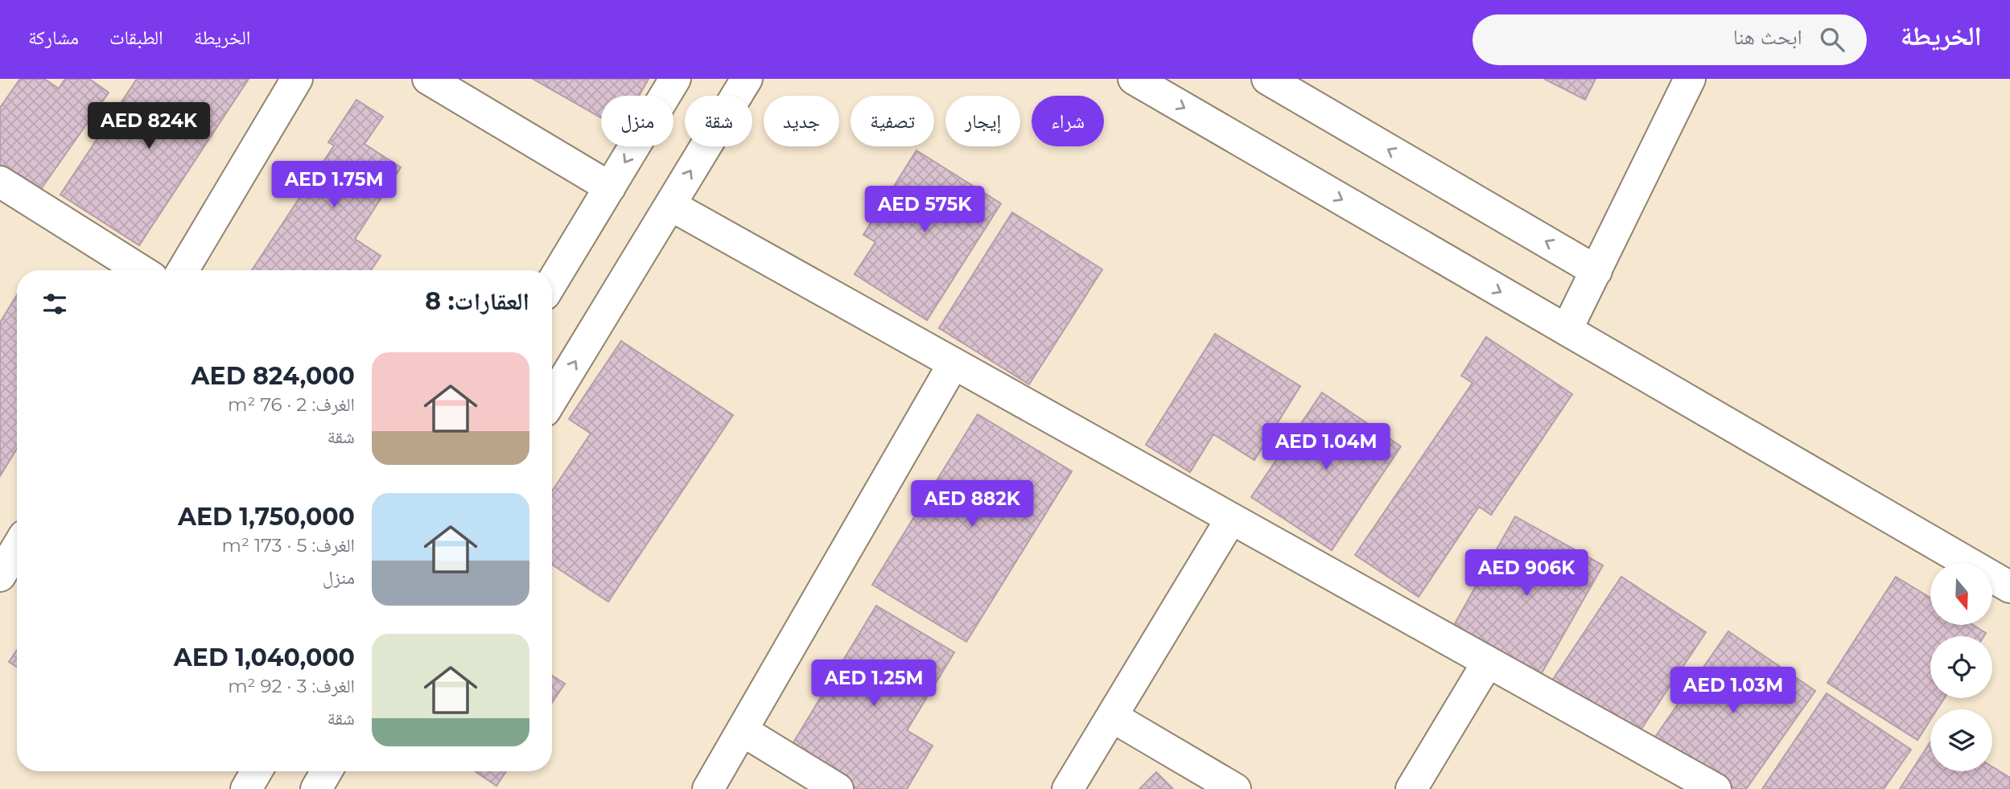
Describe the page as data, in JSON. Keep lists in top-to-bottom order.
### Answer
{
  "north": "bottom",
  "page": {
    "header": "الخريطة",
    "search": "ابحث هنا",
    "nav": ["الخريطة", "الطبقات", "مشاركة"],
    "chip": [
      "شراء",
      "إيجار",
      "تصفية",
      "جديد",
      "شقة",
      "منزل"
    ],
    "price": [
      "AED 824K",
      "AED 1.75M",
      "AED 575K",
      "AED 1.04M",
      "AED 882K",
      "AED 906K",
      "AED 1.25M",
      "AED 1.03M"
    ],
    "heading": "العقارات: 8",
    "list": [
      {
        "name": "AED 824,000",
        "note": "الغرف: 2 · 76 m² · شقة"
      },
      {
        "name": "AED 1,750,000",
        "note": "الغرف: 5 · 173 m² · منزل"
      },
      {
        "name": "AED 1,040,000",
        "note": "الغرف: 3 · 92 m² · شقة"
      }
    ]
  }
}
